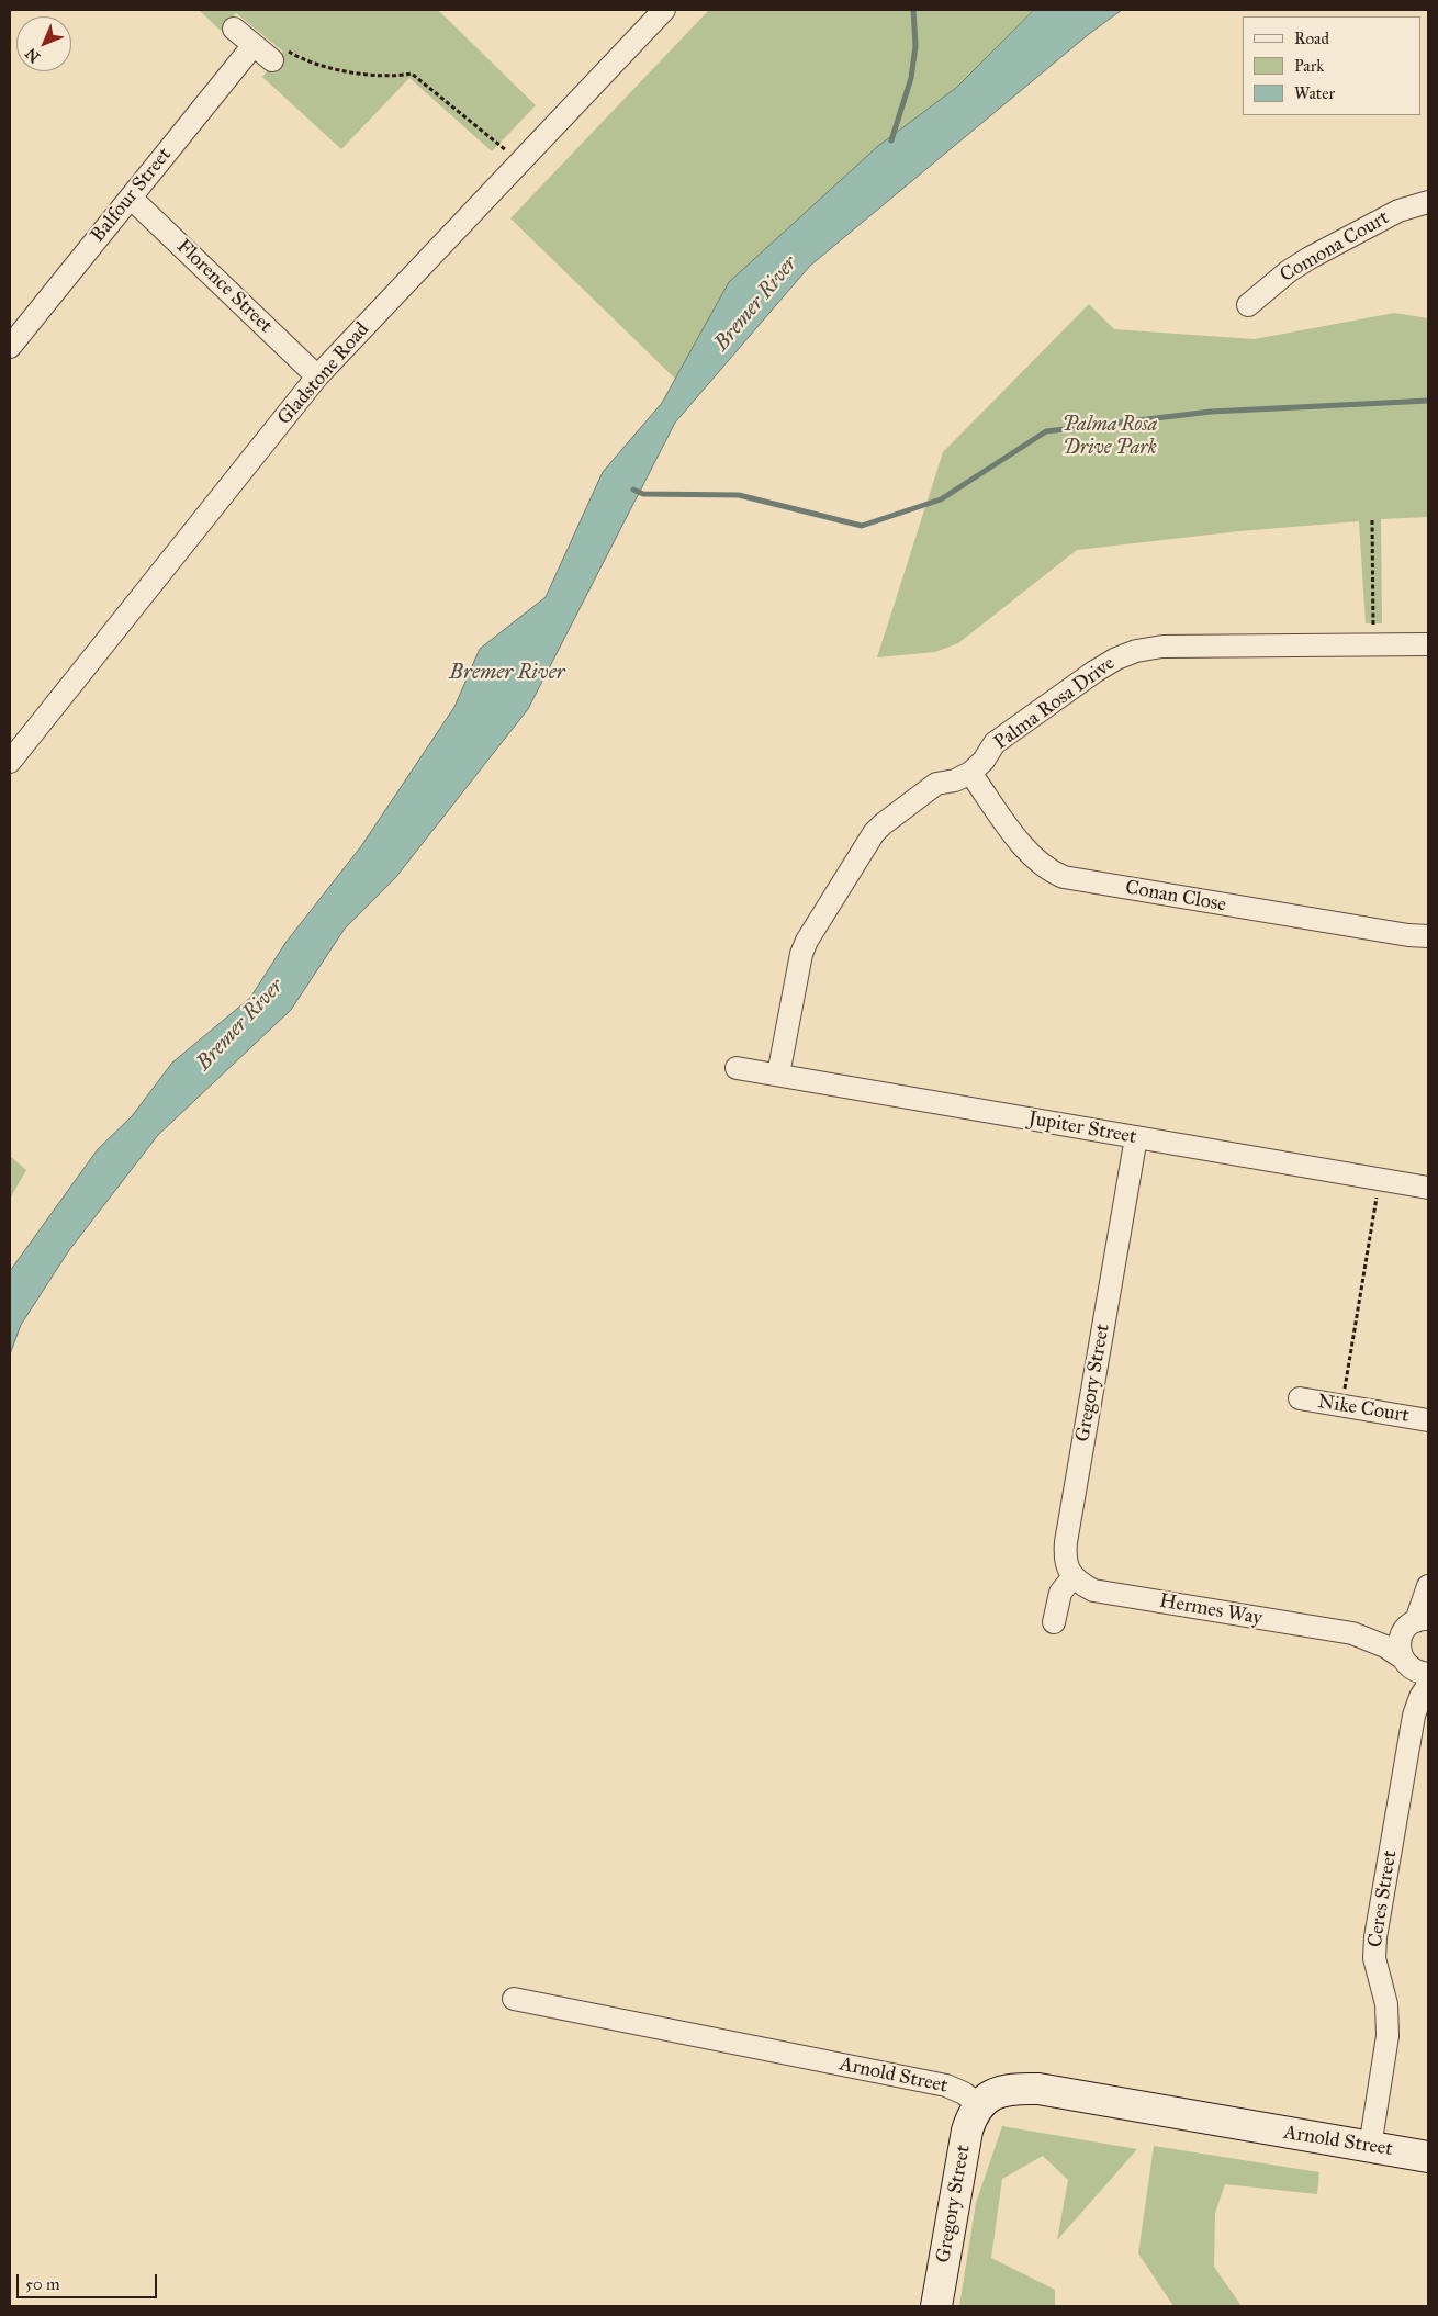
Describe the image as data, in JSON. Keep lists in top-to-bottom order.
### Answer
{
  "streets": {
    "main road": ["Gregory Street", "Arnold Street"],
    "street": [
      "Balfour Street",
      "Comona Court",
      "Florence Street",
      "Gladstone Road",
      "Palma Rosa Drive",
      "Conan Close",
      "Jupiter Street",
      "Nike Court",
      "Hermes Way",
      "Ceres Street"
    ]
  },
  "crossings": [
    ["Balfour Street", "Florence Street"],
    ["Florence Street", "Gladstone Road"],
    ["Palma Rosa Drive", "Conan Close"],
    ["Palma Rosa Drive", "Jupiter Street"],
    ["Jupiter Street", "Gregory Street"],
    ["Gregory Street", "Hermes Way"],
    ["Gregory Street", "Arnold Street"],
    ["Hermes Way", "Ceres Street"],
    ["Ceres Street", "Arnold Street"]
  ],
  "water": ["Bremer River"],
  "parks": ["Palma Rosa Drive Park"],
  "legend": ["Road", "Park", "Water"],
  "scale_bar": "50 m",
  "north": "bottom left"
}
